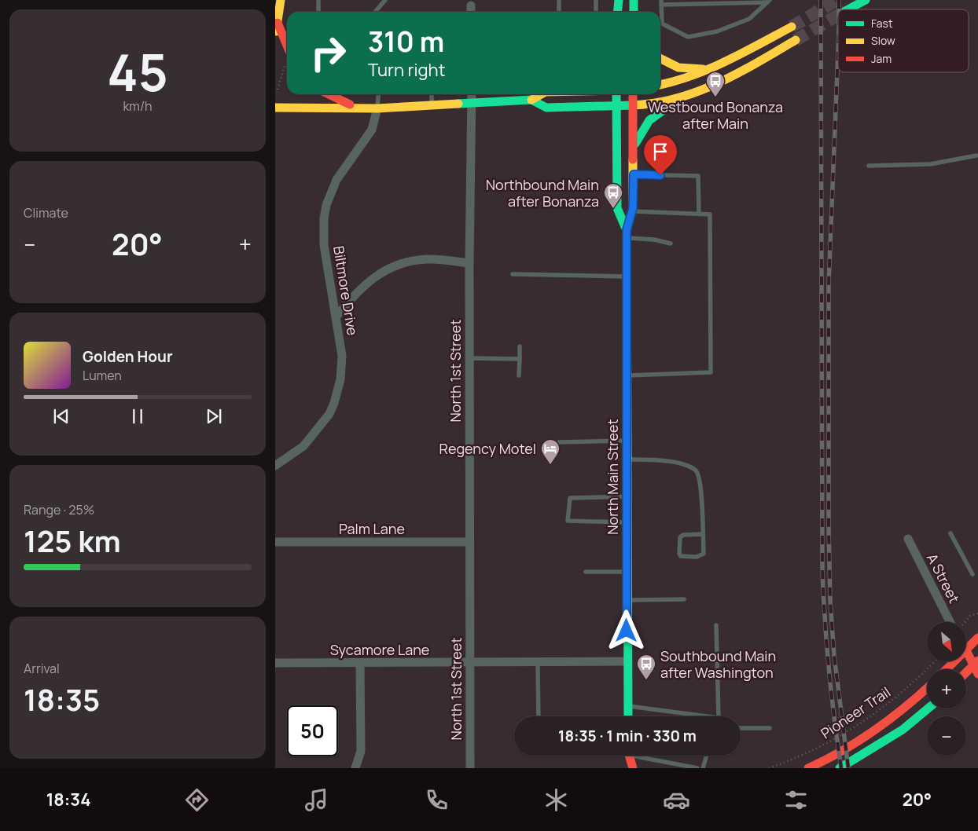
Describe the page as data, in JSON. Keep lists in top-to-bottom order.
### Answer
{
  "streets": {
    "main road": ["North Main Street"],
    "street": [
      "Biltmore Drive",
      "North 1st Street",
      "Palm Lane",
      "A Street",
      "Sycamore Lane"
    ],
    "path": ["Pioneer Trail"]
  },
  "crossings": [
    ["North 1st Street", "Palm Lane"],
    ["North 1st Street", "Sycamore Lane"],
    ["North Main Street", "Sycamore Lane"]
  ],
  "places": {
    "bus stop": ["Westbound Bonanza after Main", "Northbound Main after Bonanza", "Southbound Main after Washington"],
    "hotel": ["Regency Motel"]
  },
  "legend": ["Fast", "Slow", "Jam"],
  "north": "bottom right",
  "page": {
    "tile": [
      ["45", "km/h"],
      "Climate",
      ["Range · 25%", "125 km"],
      ["Arrival", "18:35"]
    ],
    "turn": ["310 m", "Turn right"],
    "heat": ["−", "20°", "+"],
    "song": ["Golden Hour", "Lumen"],
    "map_buttons": ["+", "−"],
    "limit": "50",
    "trip": "18:35 · 1 min · 330 m",
    "tabs": ["18:34", "20°"]
  }
}
